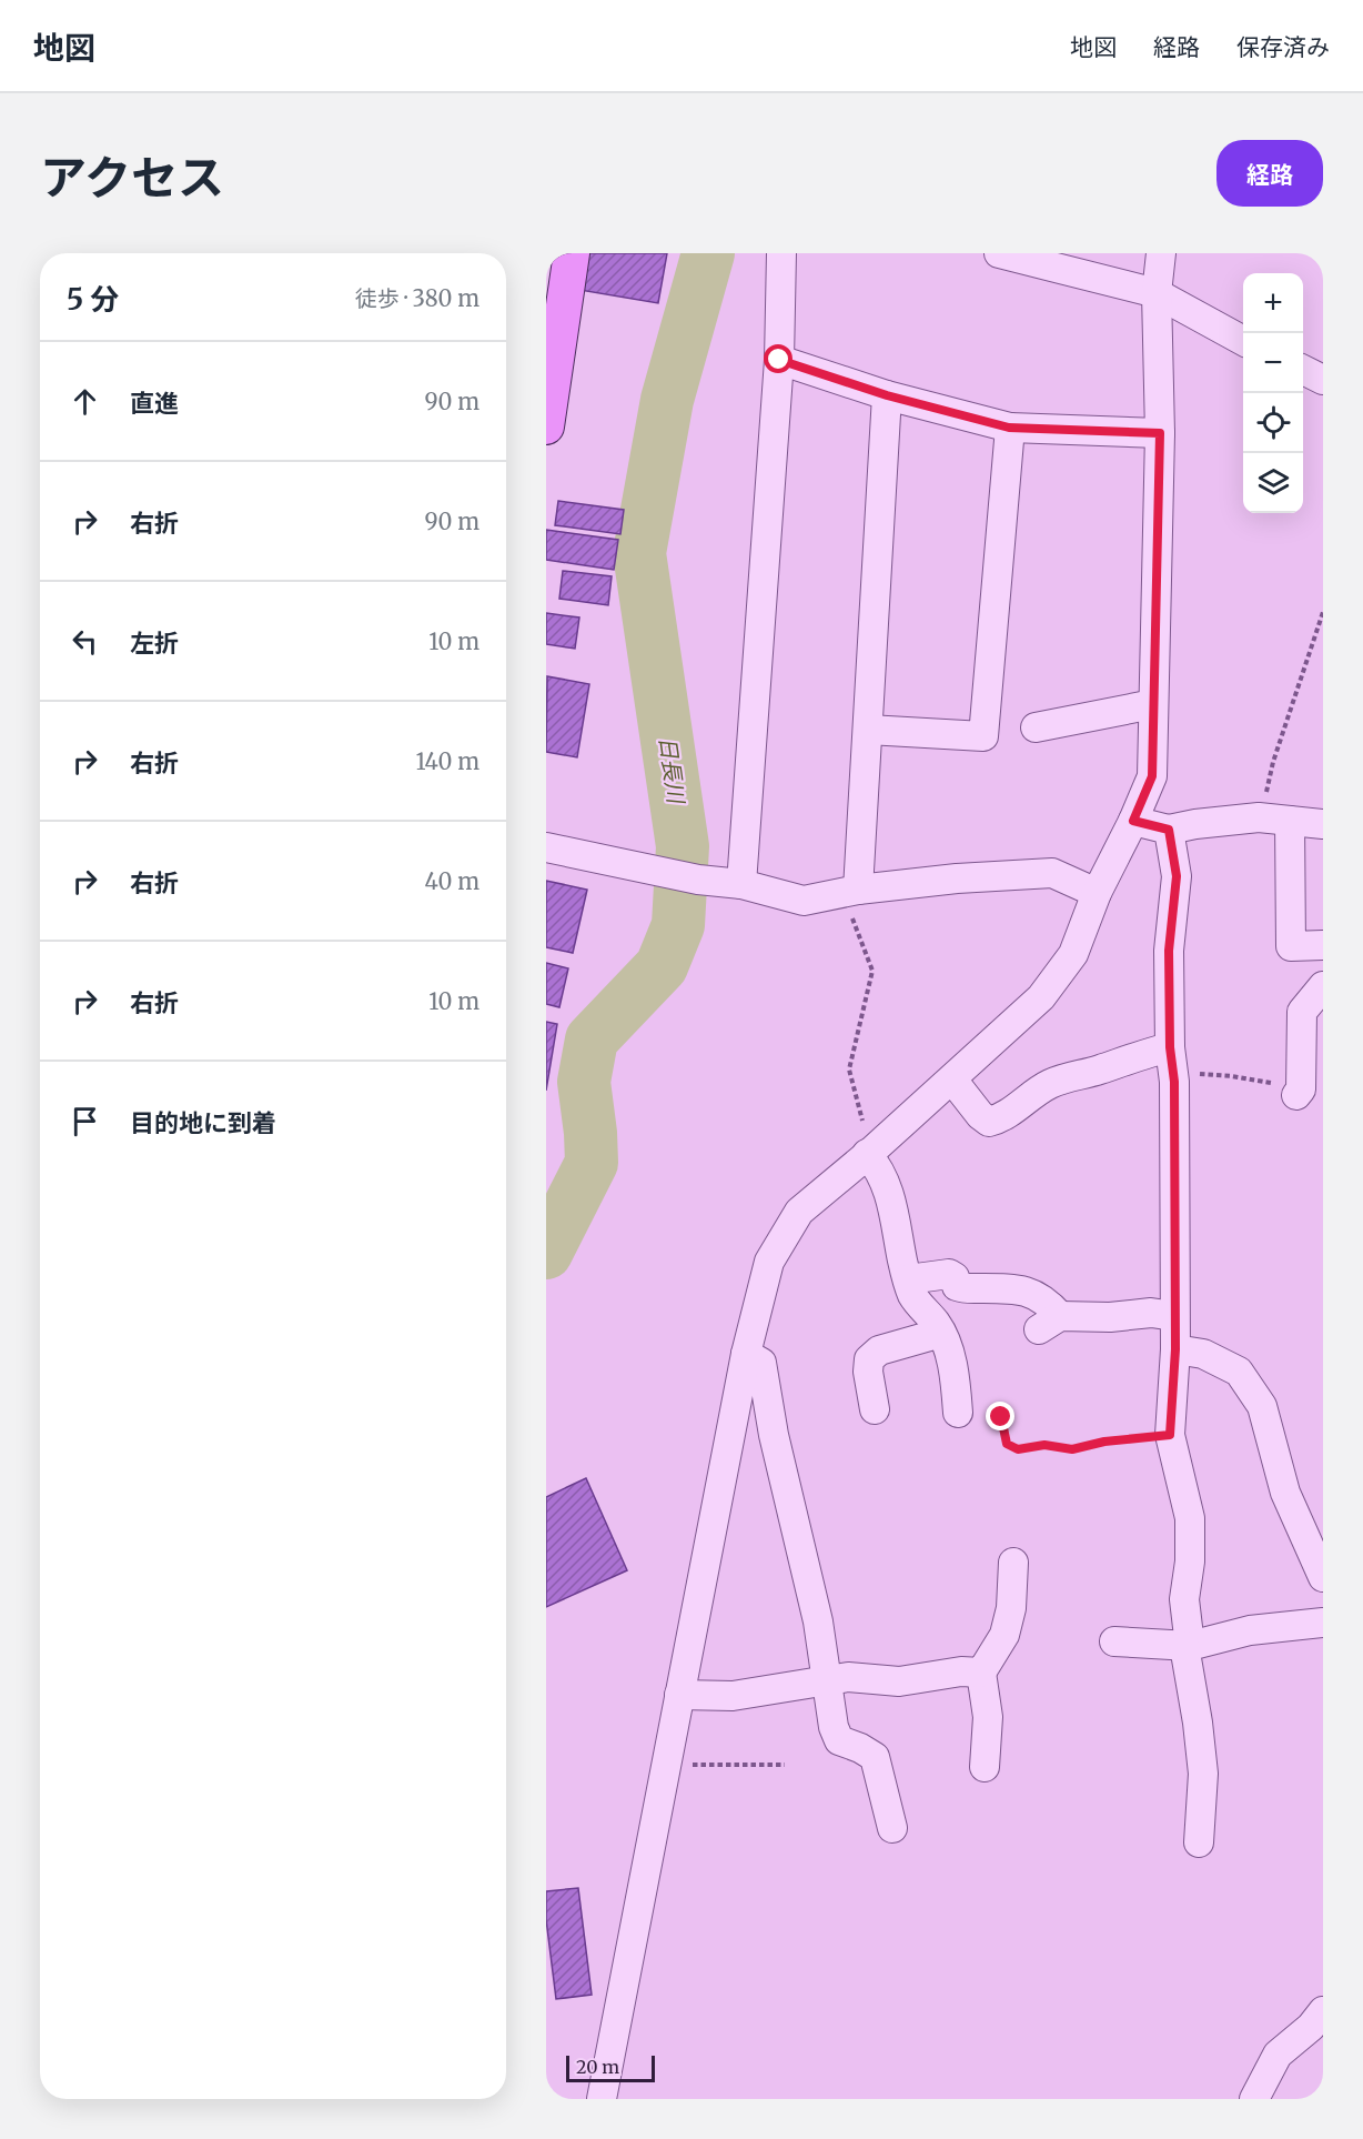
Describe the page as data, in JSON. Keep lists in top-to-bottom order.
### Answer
{
  "water": ["日長川"],
  "scale_bar": "20 m",
  "page": {
    "header": "地図",
    "nav": ["地図", "経路", "保存済み"],
    "title": "アクセス",
    "buttons": "経路",
    "heading": ["5 分", "徒歩 · 380 m"],
    "map_buttons": ["+", "−"],
    "list": [
      ["直進", "90 m"],
      ["右折", "90 m"],
      ["左折", "10 m"],
      ["右折", "140 m"],
      ["右折", "40 m"],
      ["右折", "10 m"],
      "目的地に到着"
    ],
    "scale": "20 m"
  }
}
